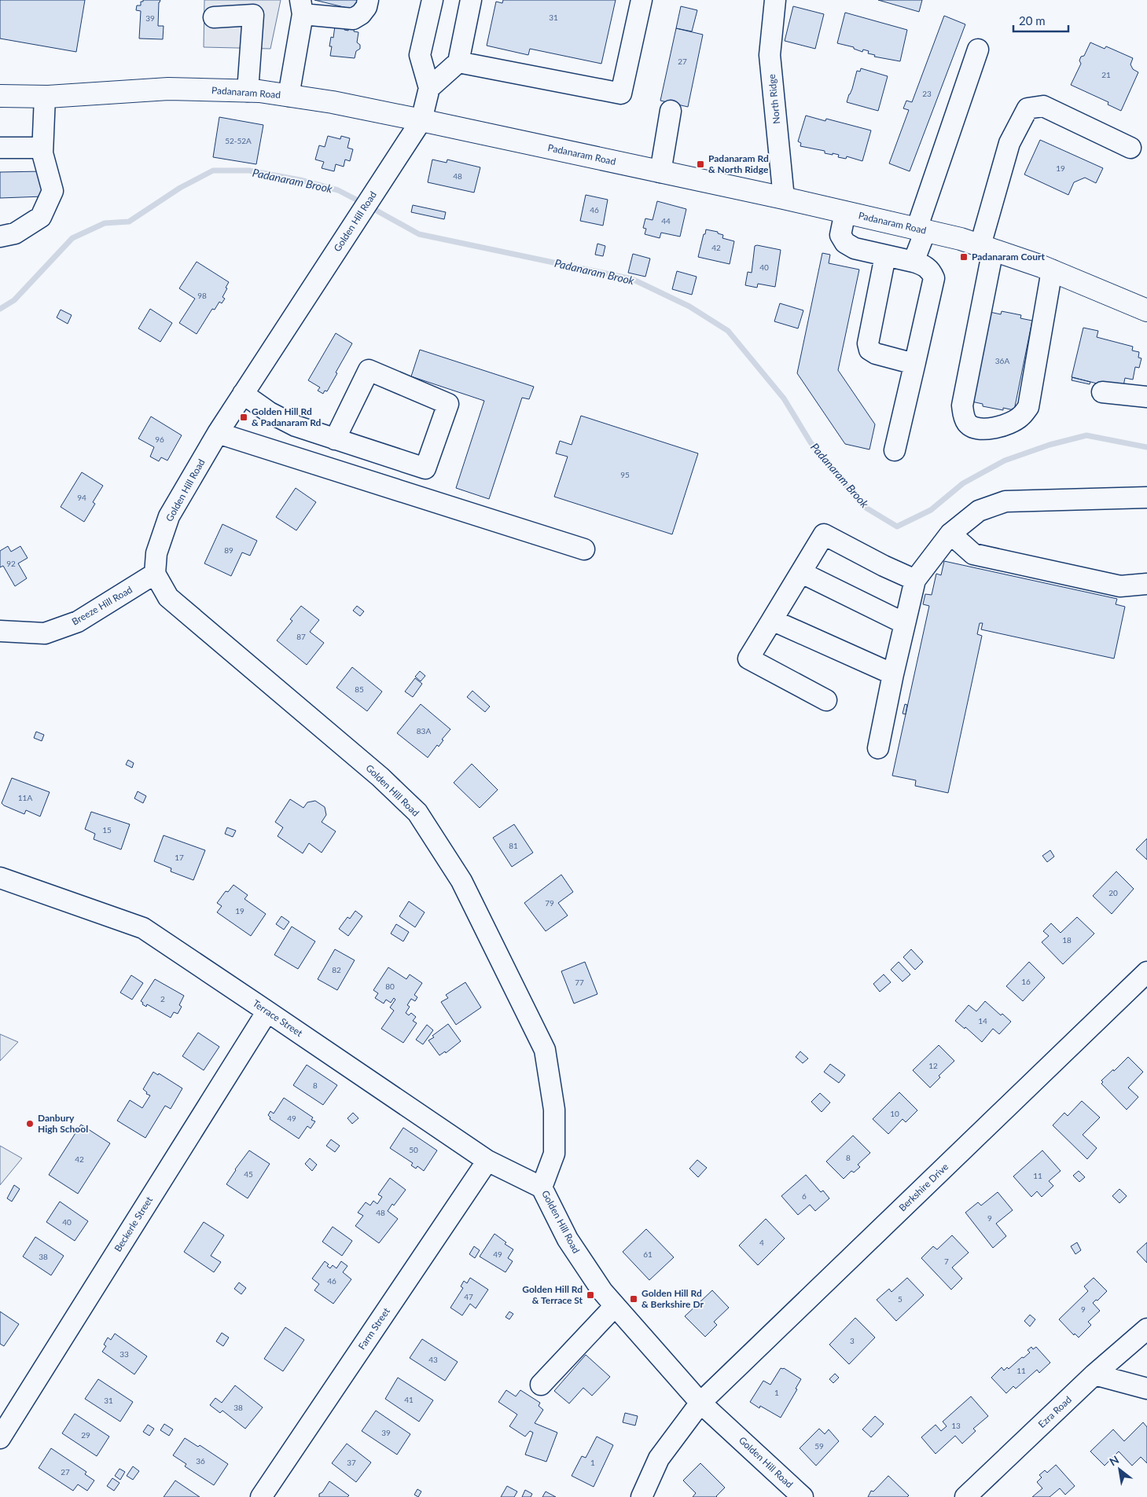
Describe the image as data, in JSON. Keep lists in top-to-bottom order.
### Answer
{
  "streets": {
    "main road": ["Padanaram Road"],
    "street": [
      "North Ridge",
      "Golden Hill Road",
      "Breeze Hill Road",
      "Terrace Street",
      "Berkshire Drive",
      "Beckerle Street",
      "Farm Street",
      "Ezra Road"
    ]
  },
  "crossings": [
    ["Padanaram Road", "North Ridge"],
    ["Padanaram Road", "Golden Hill Road"],
    ["Golden Hill Road", "Breeze Hill Road"],
    ["Golden Hill Road", "Terrace Street"],
    ["Golden Hill Road", "Berkshire Drive"],
    ["Terrace Street", "Beckerle Street"],
    ["Terrace Street", "Farm Street"]
  ],
  "water": ["Padanaram Brook"],
  "places": {
    "transit": [
      "Padanaram Rd & North Ridge",
      "Padanaram Court",
      "Golden Hill Rd & Padanaram Rd",
      "Golden Hill Rd & Terrace St",
      "Golden Hill Rd & Berkshire Dr"
    ],
    "other": ["Danbury High School"]
  },
  "house_numbers": [
    "31",
    "39",
    "27",
    "21",
    "23",
    "52-52A",
    "19",
    "48",
    "46",
    "44",
    "42",
    "40",
    "98",
    "36A",
    "96",
    "95",
    "94",
    "89",
    "92",
    "87",
    "85",
    "83A",
    "11A",
    "15",
    "81",
    "17",
    "20",
    "79",
    "19",
    "18",
    "82",
    "16",
    "77",
    "80",
    "2",
    "14",
    "12",
    "8",
    "10",
    "49",
    "50",
    "8",
    "42",
    "45",
    "11",
    "6",
    "48",
    "9",
    "40",
    "4",
    "49",
    "61",
    "38",
    "7",
    "46",
    "47",
    "5",
    "9",
    "3",
    "33",
    "43",
    "11",
    "1",
    "41",
    "31",
    "38",
    "13",
    "39",
    "29",
    "59",
    "36",
    "37",
    "1",
    "27"
  ],
  "scale_bar": "20 m",
  "north": "top left"
}
